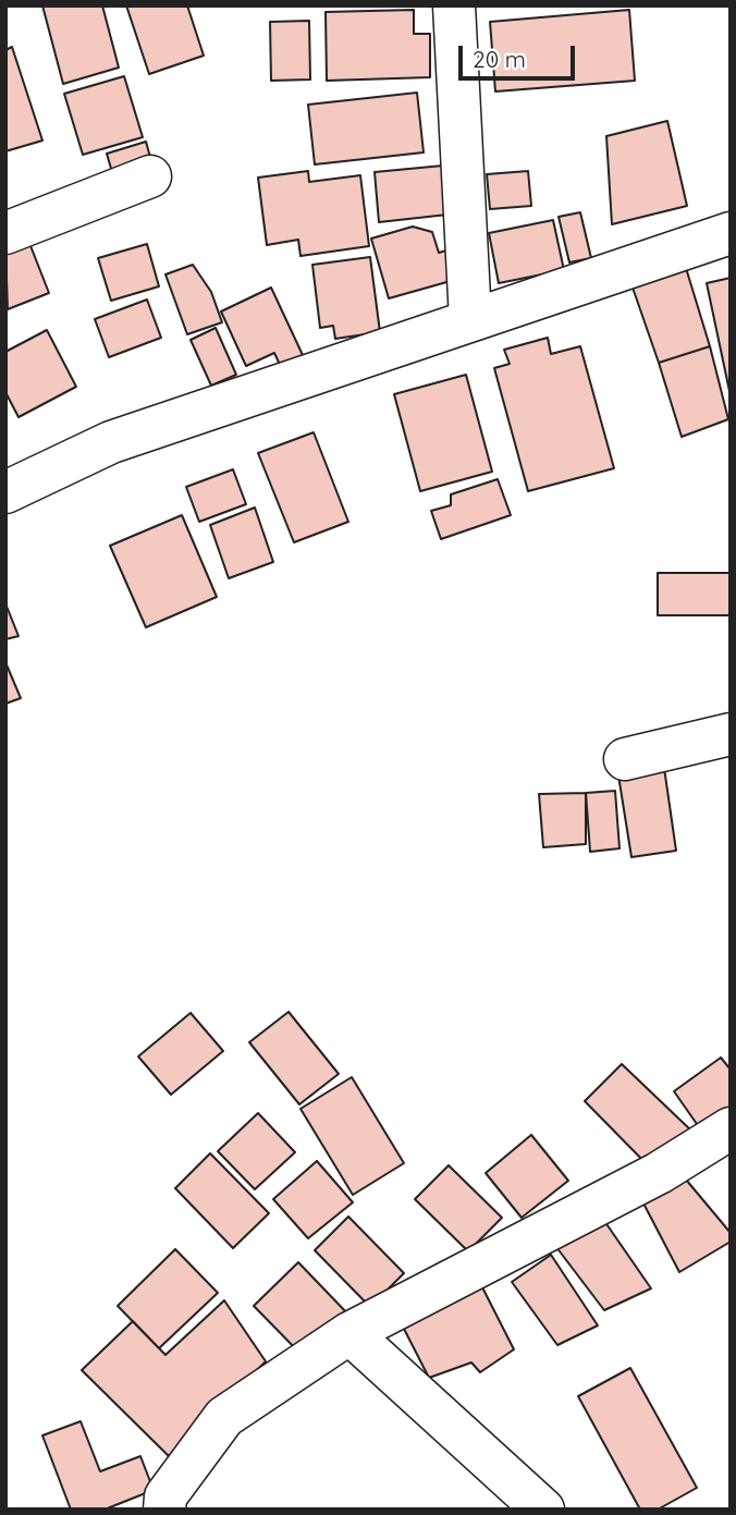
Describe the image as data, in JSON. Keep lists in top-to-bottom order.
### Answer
{
  "scale_bar": "20 m"
}
